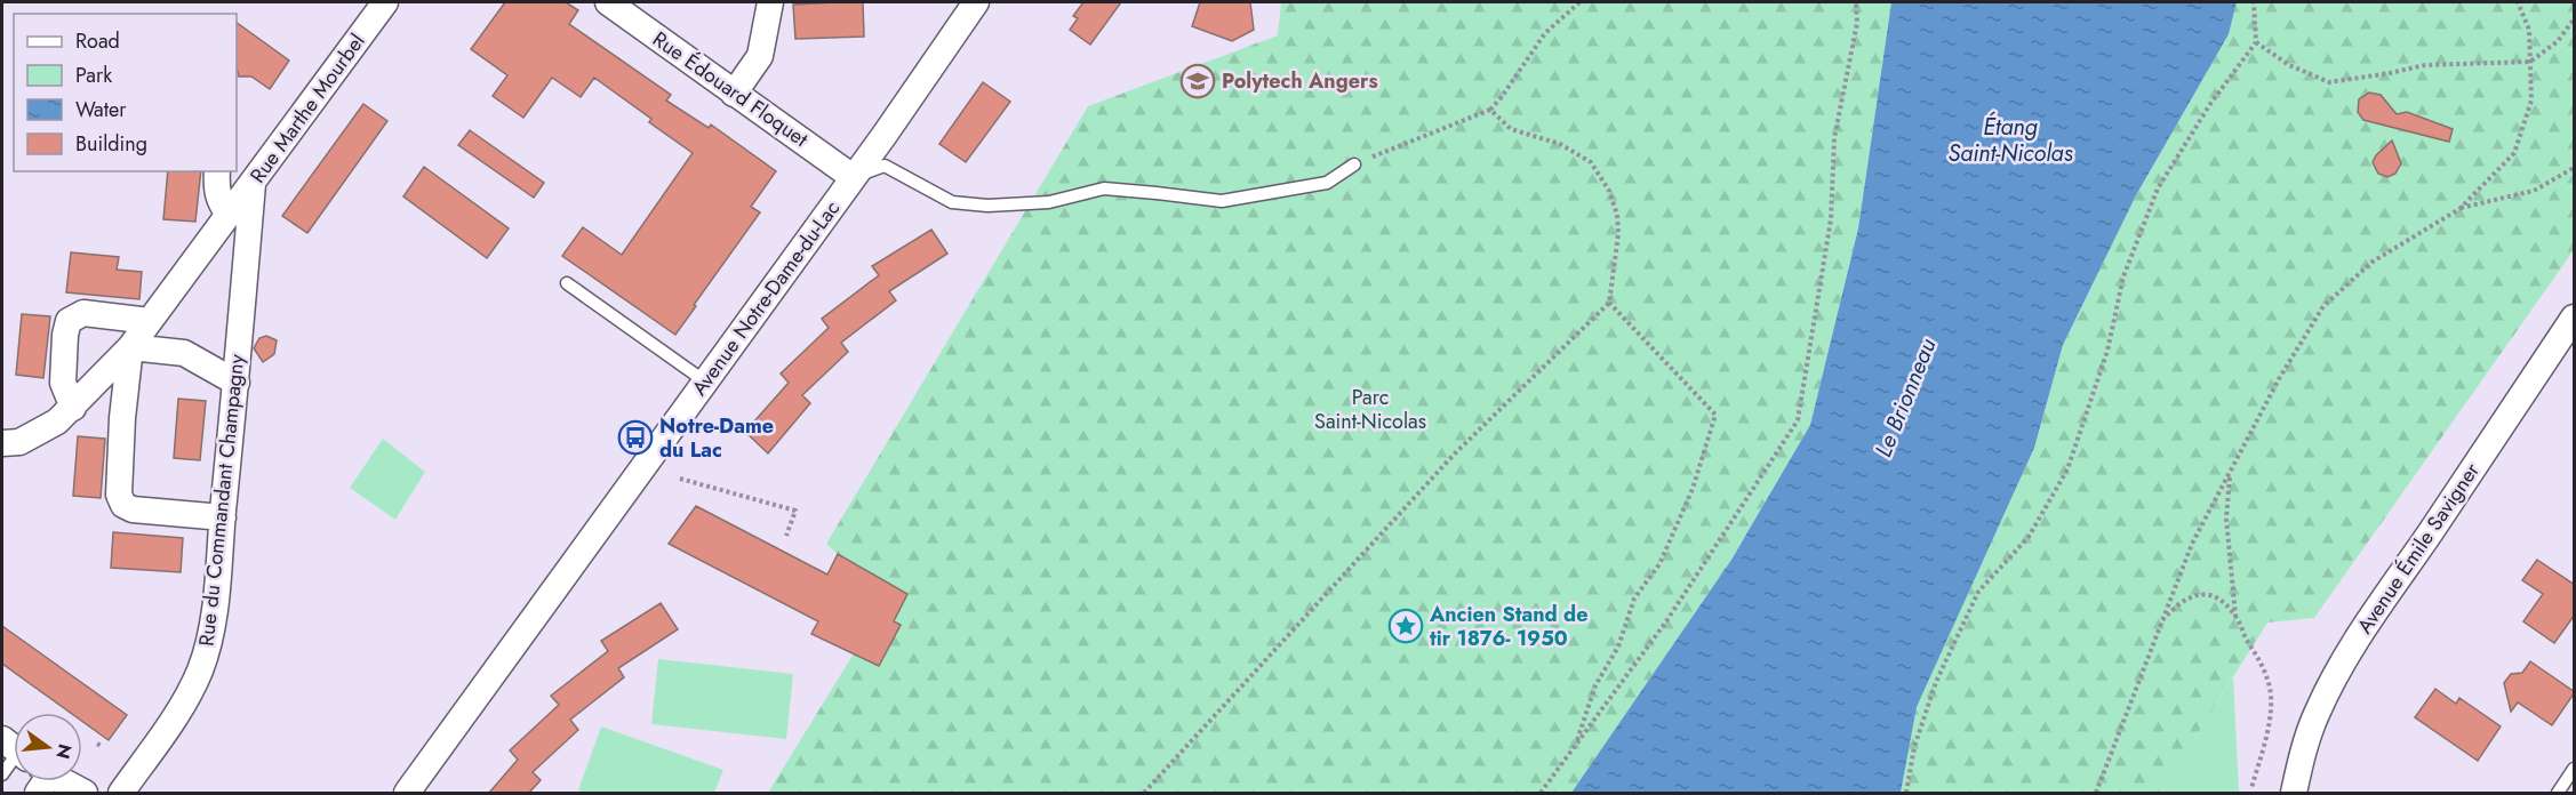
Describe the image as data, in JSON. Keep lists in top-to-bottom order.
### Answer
{
  "streets": {
    "street": [
      "Rue Édouard Floquet",
      "Rue Marthe Mourbel",
      "Avenue Notre-Dame-du-Lac",
      "Rue du Commandant Champagny",
      "Avenue Émile Savigner"
    ]
  },
  "crossings": [
    ["Rue Édouard Floquet", "Avenue Notre-Dame-du-Lac"],
    ["Rue Marthe Mourbel", "Rue du Commandant Champagny"]
  ],
  "water": ["Étang Saint-Nicolas", "Le Brionneau"],
  "parks": ["Parc Saint-Nicolas"],
  "places": {
    "school or university": ["Polytech Angers"],
    "bus stop": ["Notre-Dame du Lac"],
    "place": ["Ancien Stand de tir 1876- 1950"]
  },
  "legend": [
    "Road",
    "Park",
    "Water",
    "Building"
  ],
  "north": "right"
}
